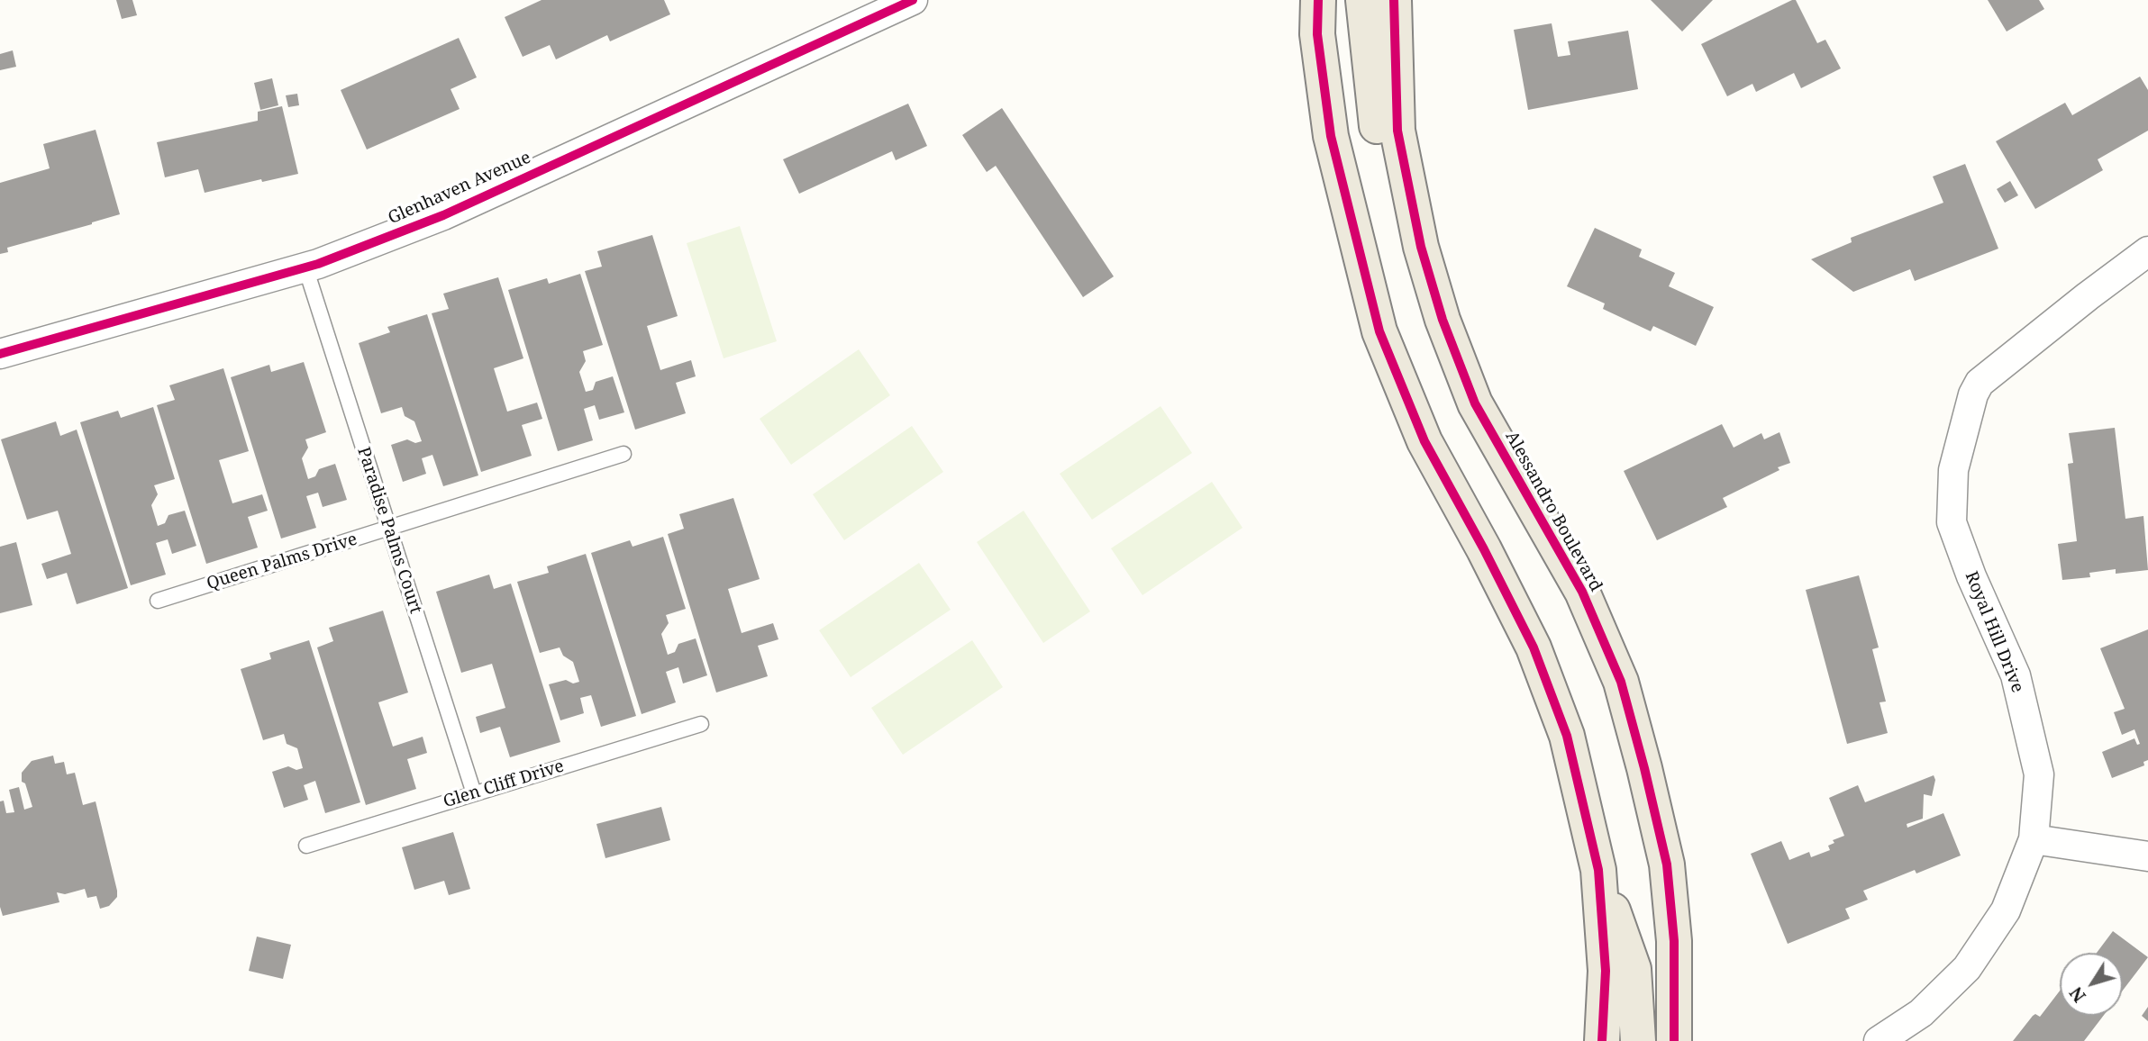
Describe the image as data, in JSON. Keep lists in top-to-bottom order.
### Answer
{
  "streets": {
    "main road": ["Alessandro Boulevard"],
    "street": ["Glenhaven Avenue", "Royal Hill Drive"],
    "lane": ["Paradise Palms Court", "Queen Palms Drive", "Glen Cliff Drive"]
  },
  "crossings": [
    ["Glenhaven Avenue", "Paradise Palms Court"],
    ["Paradise Palms Court", "Queen Palms Drive"],
    ["Paradise Palms Court", "Glen Cliff Drive"]
  ],
  "north": "bottom left"
}
